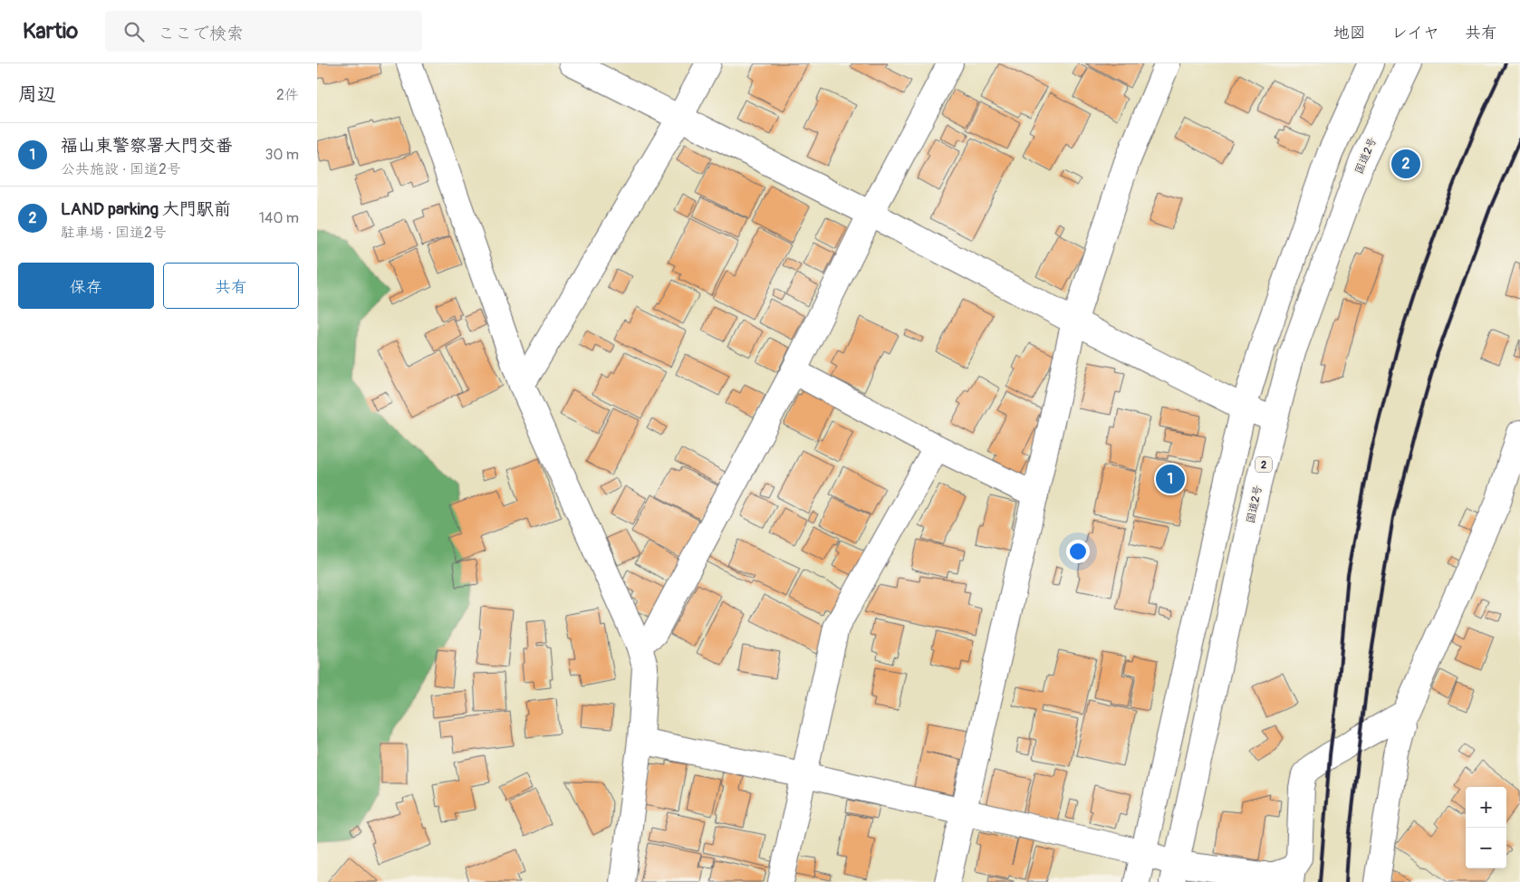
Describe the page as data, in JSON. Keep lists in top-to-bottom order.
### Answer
{
  "streets": {
    "main road": ["国道2号", "2"]
  },
  "page": {
    "header": "Kartio",
    "search": "ここで検索",
    "nav": ["地図", "レイヤ", "共有"],
    "heading": ["周辺", "2件"],
    "list": [
      {
        "mark": "1",
        "name": "福山東警察署大門交番",
        "note": "公共施設 · 国道2号",
        "value": "30 m"
      },
      {
        "mark": "2",
        "name": "LAND parking 大門駅前",
        "note": "駐車場 · 国道2号",
        "value": "140 m"
      }
    ],
    "pins": ["2", "1"],
    "buttons": ["保存", "共有"],
    "map_buttons": ["+", "−"]
  }
}
